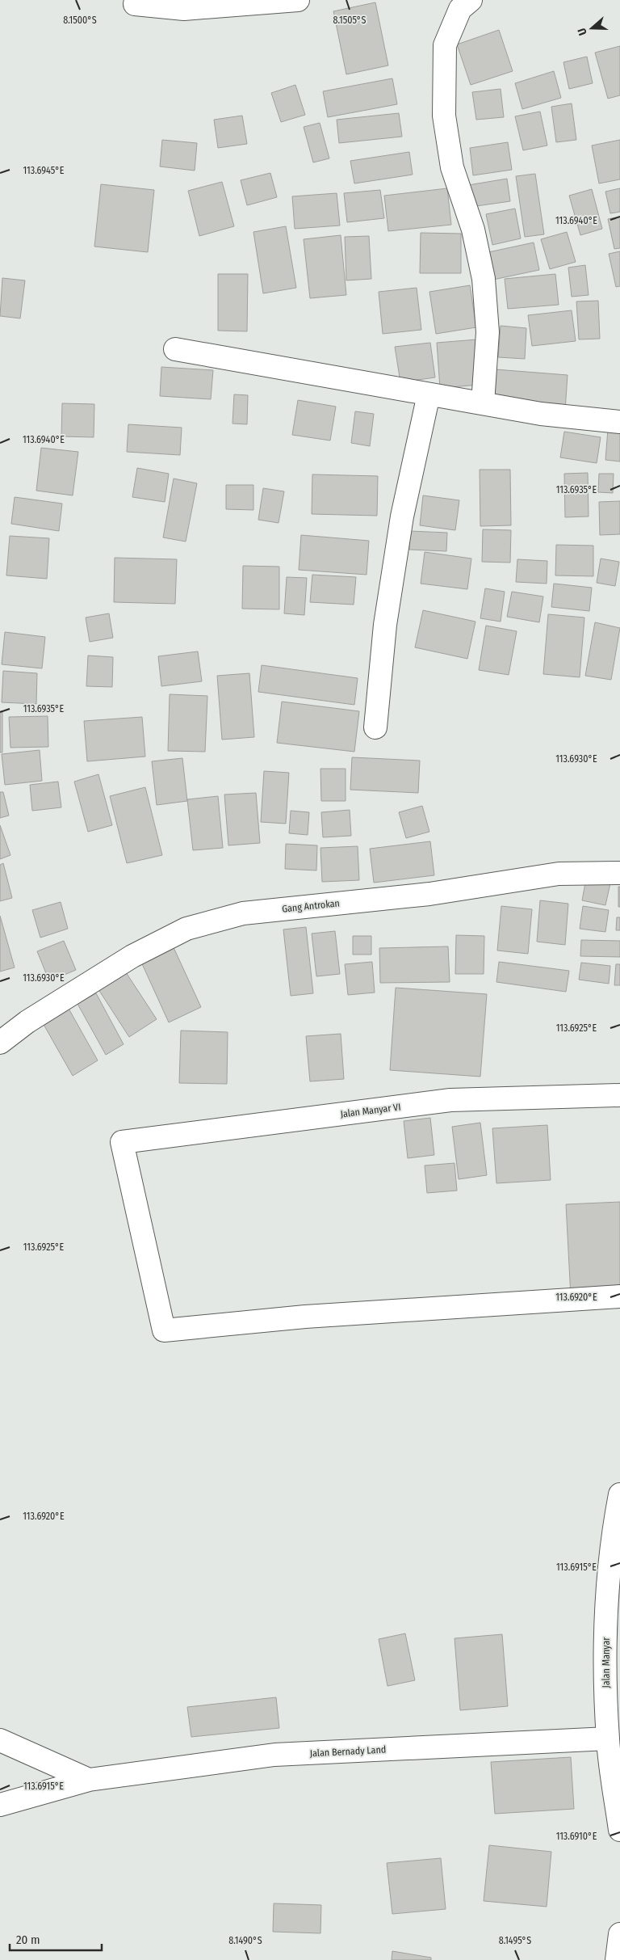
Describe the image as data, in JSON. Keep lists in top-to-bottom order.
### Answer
{
  "streets": {
    "street": [
      "Gang Antrokan",
      "Jalan Manyar VI",
      "Jalan Manyar",
      "Jalan Bernady Land"
    ]
  },
  "crossings": [
    ["Jalan Manyar", "Jalan Bernady Land"]
  ],
  "scale_bar": "20 m",
  "north": "left",
  "coordinates": [
    "8.1500°S",
    "8.1505°S",
    "113.6945°E",
    "113.6940°E",
    "113.6935°E",
    "113.6930°E",
    "113.6925°E",
    "113.6920°E",
    "113.6915°E",
    "113.6910°E",
    "8.1490°S",
    "8.1495°S"
  ]
}
